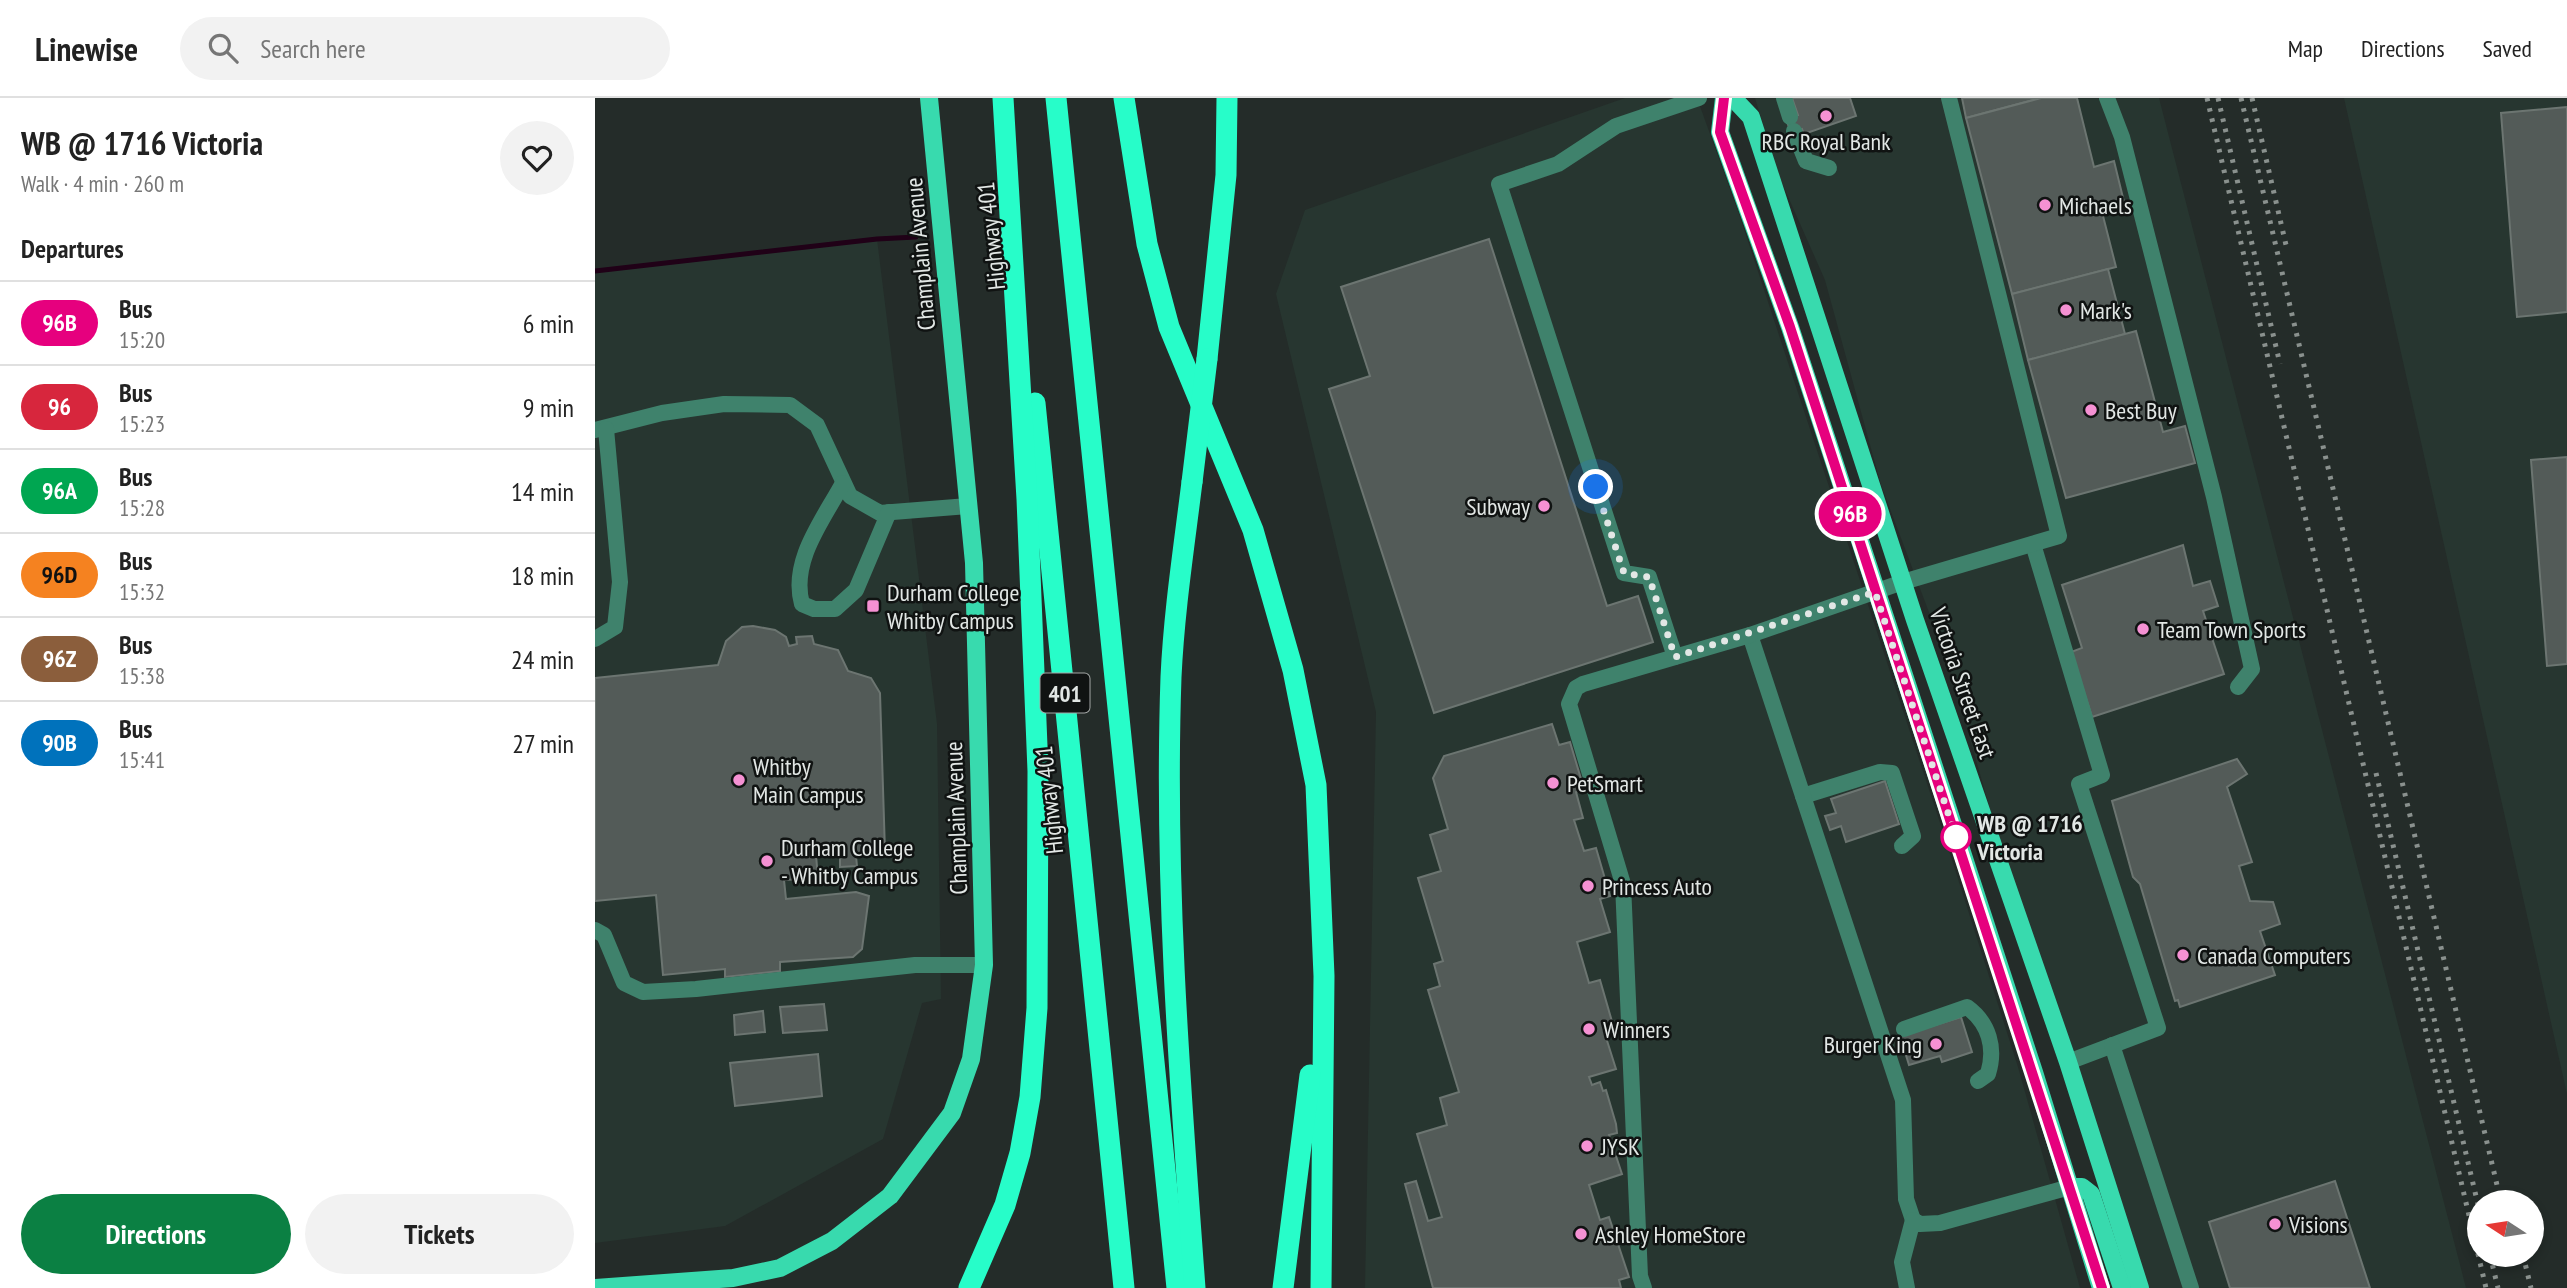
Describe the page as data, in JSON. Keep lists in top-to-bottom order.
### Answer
{
  "streets": {
    "highway": ["Highway 401", "401"],
    "main road": ["Champlain Avenue", "Victoria Street East"]
  },
  "places": {
    "other": [
      "RBC Royal Bank",
      "Michaels",
      "Mark's",
      "Best Buy",
      "Subway",
      "Team Town Sports",
      "Whitby Main Campus",
      "PetSmart",
      "WB @ 1716 Victoria",
      "Durham College - Whitby Campus",
      "Princess Auto",
      "Canada Computers",
      "Winners",
      "Burger King",
      "JYSK",
      "Visions",
      "Ashley HomeStore"
    ],
    "transit": ["Durham College Whitby Campus"]
  },
  "lines": ["bus line 96B"],
  "north": "left",
  "page": {
    "header": "Linewise",
    "search": "Search here",
    "nav": ["Map", "Directions", "Saved"],
    "heading": [
      ["WB @ 1716 Victoria", "Walk · 4 min · 260 m"],
      "Departures"
    ],
    "on_map": "96B",
    "list": [
      {
        "mark": "96B",
        "name": "Bus",
        "note": "15:20",
        "value": "6 min"
      },
      {
        "mark": "96",
        "name": "Bus",
        "note": "15:23",
        "value": "9 min"
      },
      {
        "mark": "96A",
        "name": "Bus",
        "note": "15:28",
        "value": "14 min"
      },
      {
        "mark": "96D",
        "name": "Bus",
        "note": "15:32",
        "value": "18 min"
      },
      {
        "mark": "96Z",
        "name": "Bus",
        "note": "15:38",
        "value": "24 min"
      },
      {
        "mark": "90B",
        "name": "Bus",
        "note": "15:41",
        "value": "27 min"
      }
    ],
    "buttons": ["Directions", "Tickets"]
  }
}
